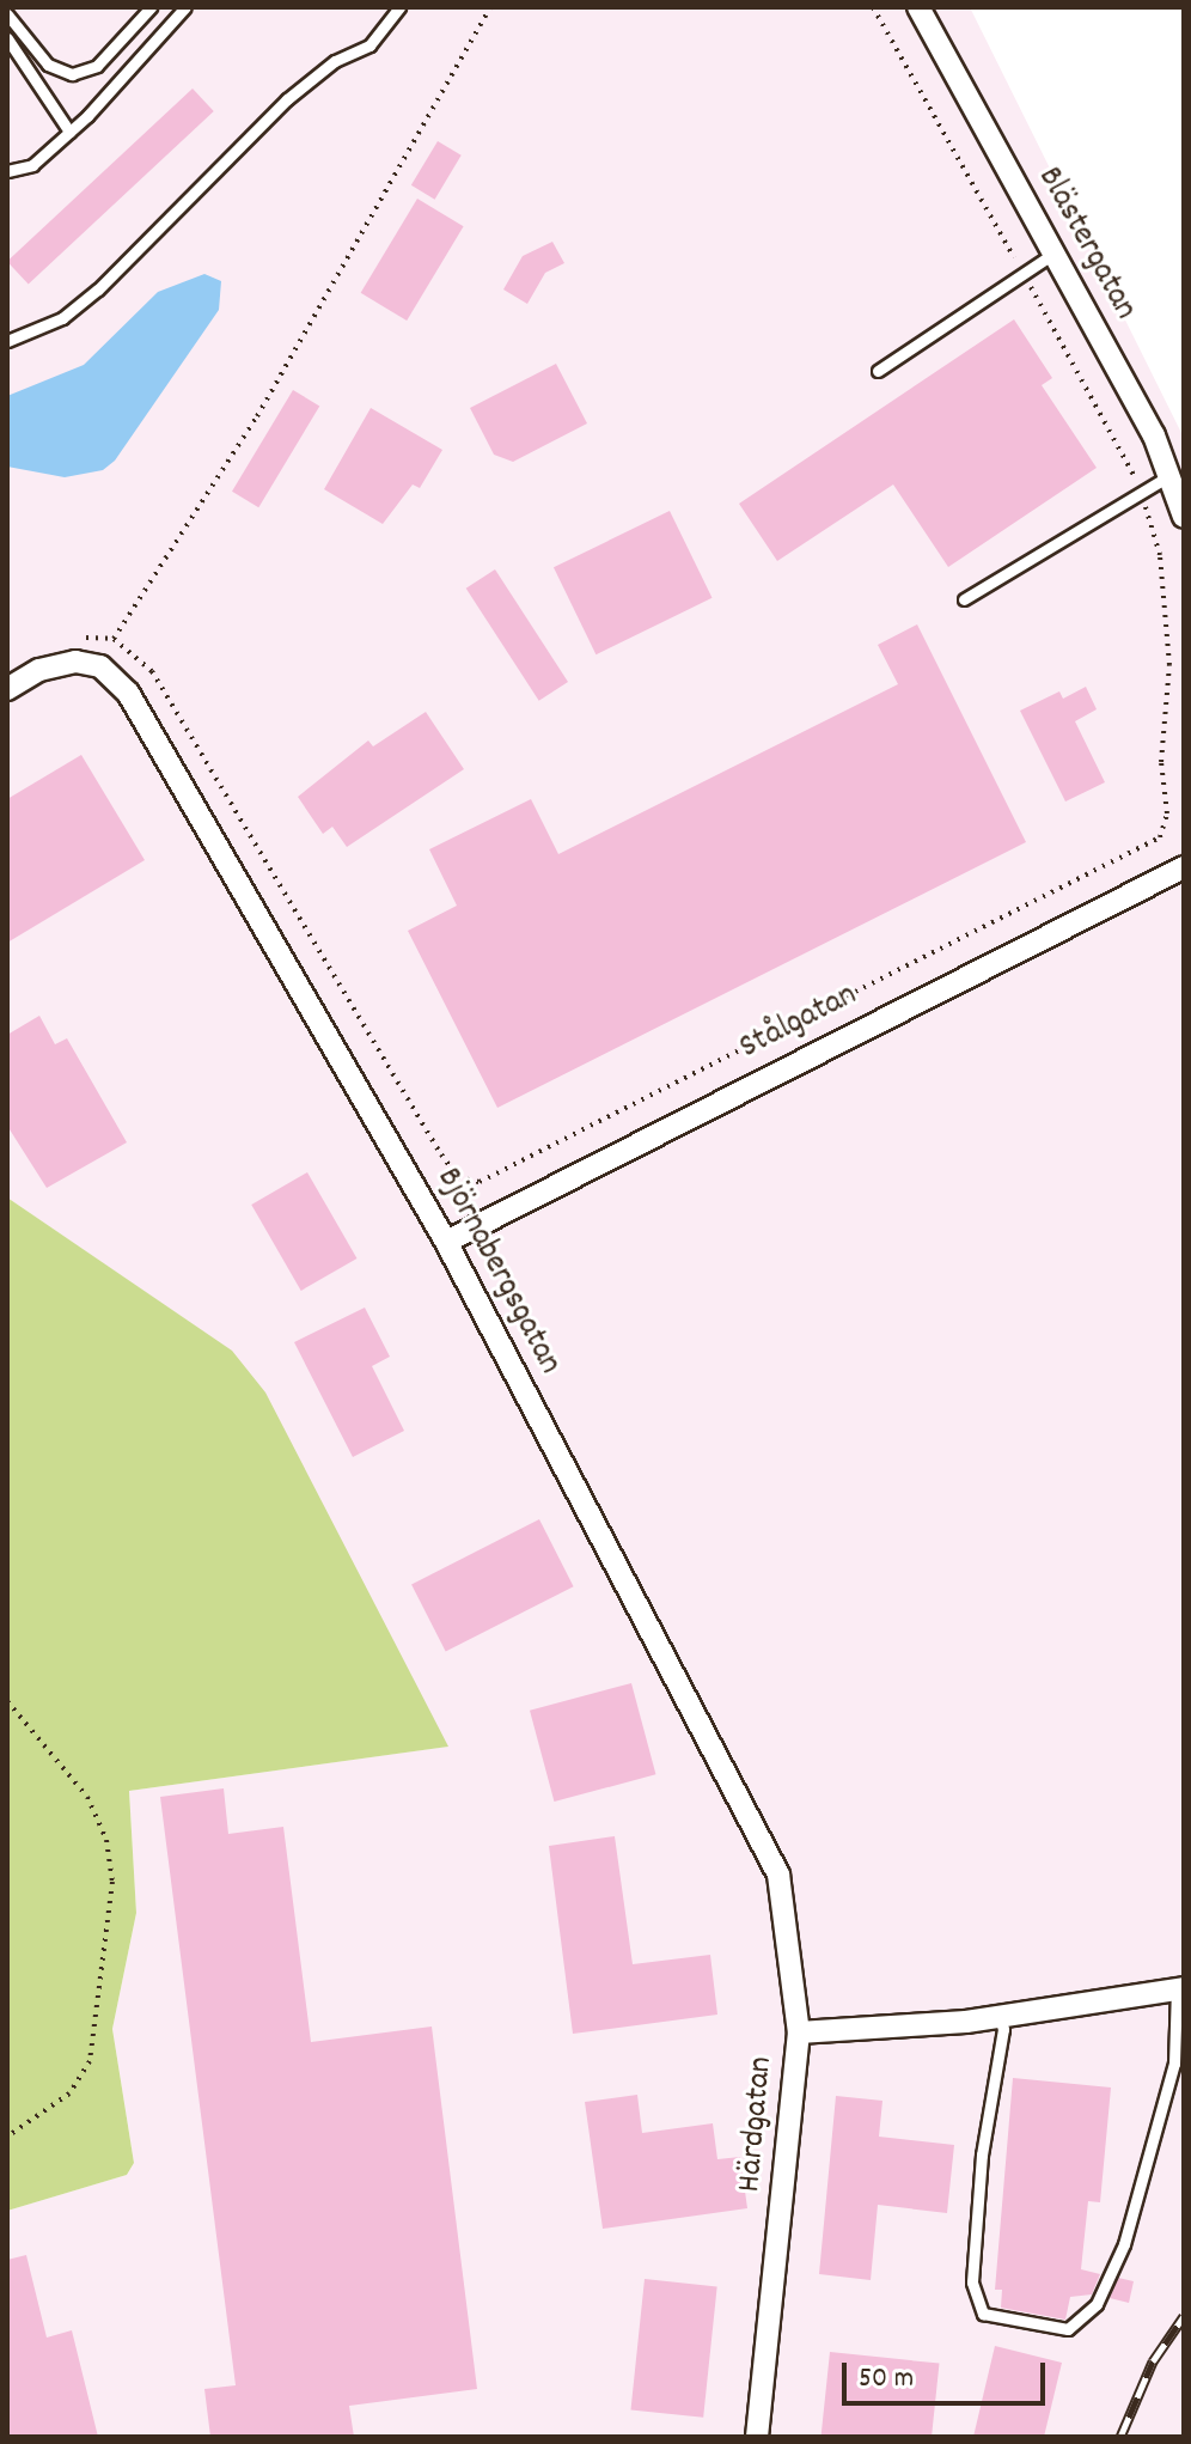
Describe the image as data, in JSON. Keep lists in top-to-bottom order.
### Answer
{
  "streets": {
    "street": [
      "Blästergatan",
      "Stålgatan",
      "Björnabergsgatan",
      "Härdgatan"
    ]
  },
  "crossings": [
    ["Stålgatan", "Björnabergsgatan"],
    ["Björnabergsgatan", "Härdgatan"]
  ],
  "scale_bar": "50 m"
}
